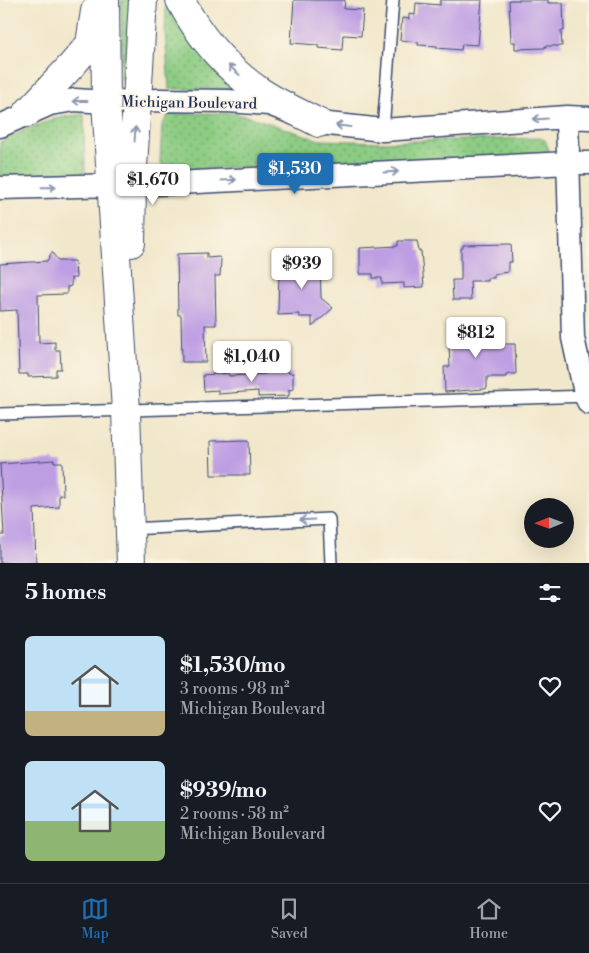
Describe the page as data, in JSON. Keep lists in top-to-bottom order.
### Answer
{
  "streets": {
    "street": ["Michigan Boulevard"]
  },
  "north": "left",
  "page": {
    "price": [
      "$1,530",
      "$1,670",
      "$939",
      "$812",
      "$1,040"
    ],
    "heading": "5 homes",
    "list": [
      {
        "name": "$1,530/mo",
        "note": "3 rooms · 98 m² · Michigan Boulevard"
      },
      {
        "name": "$939/mo",
        "note": "2 rooms · 58 m² · Michigan Boulevard"
      }
    ],
    "tabs": ["Map", "Saved", "Home"]
  }
}
